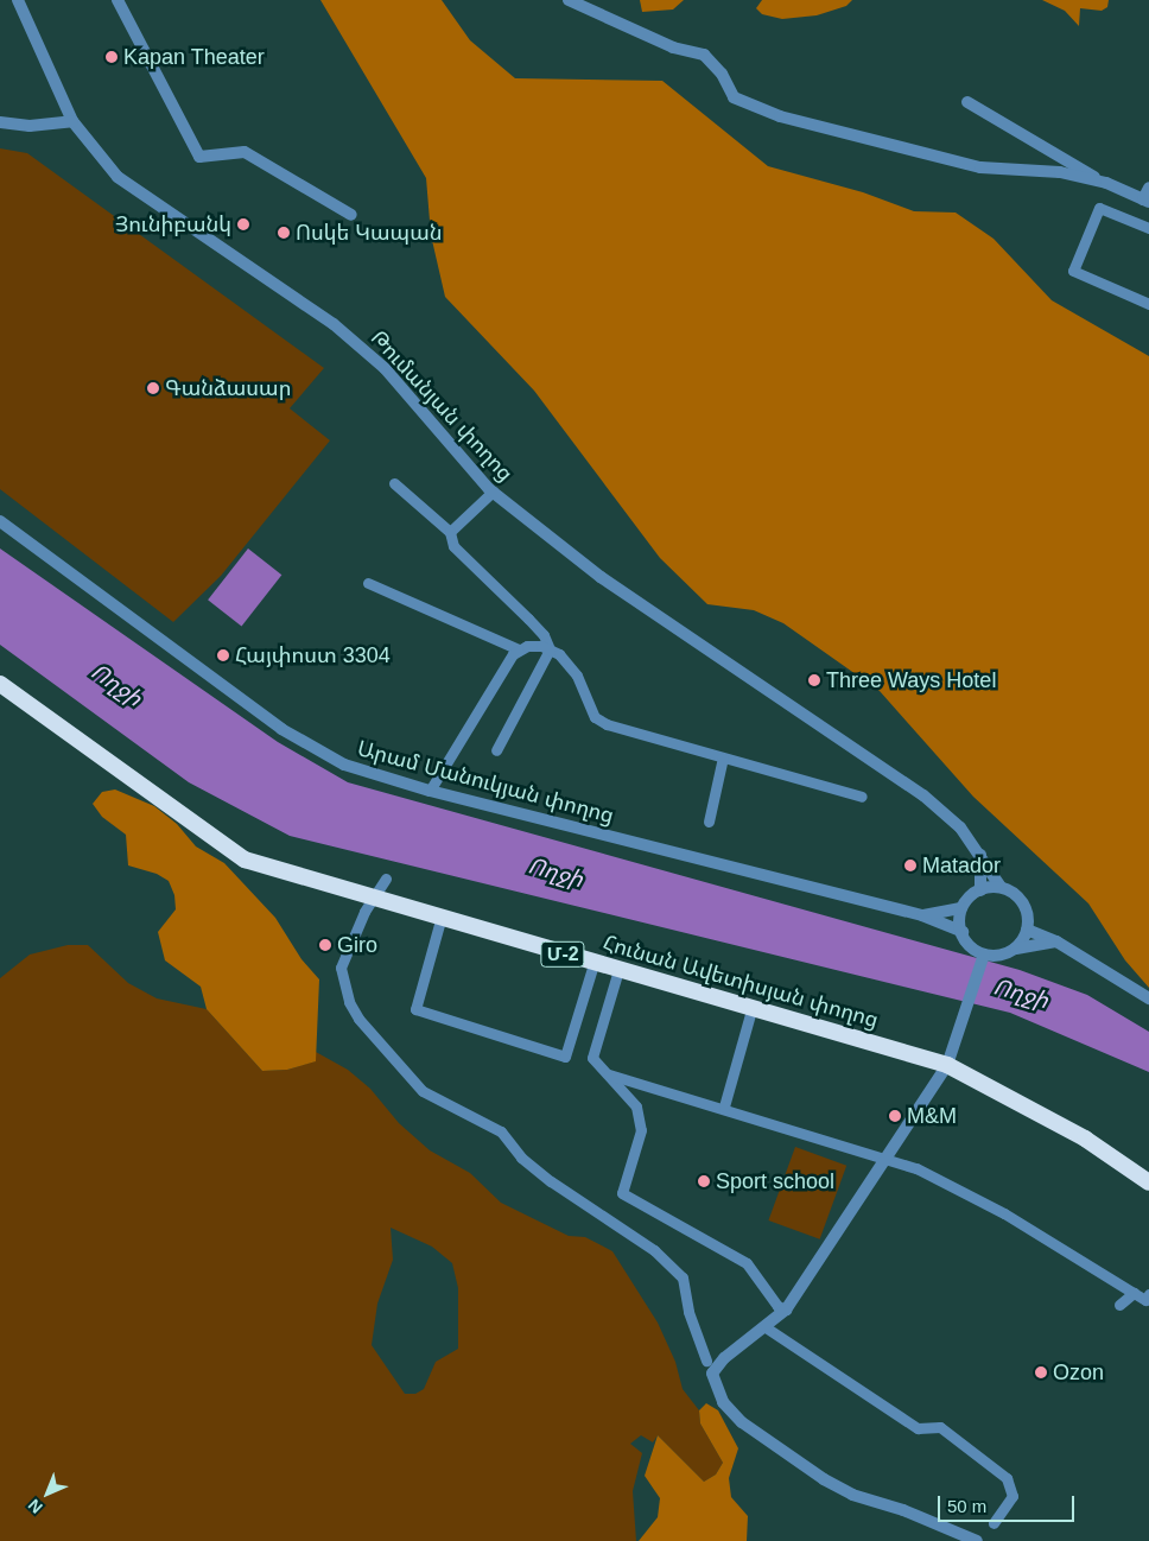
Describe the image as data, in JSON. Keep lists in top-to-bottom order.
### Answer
{
  "streets": {
    "highway": ["Մ-2", "Հունան Ավետիսյան փողոց"],
    "street": ["Թումանյան փողոց", "Արամ Մանուկյան փողոց"]
  },
  "crossings": [
    ["Թումանյան փողոց", "Արամ Մանուկյան փողոց"]
  ],
  "water": ["Ողջի"],
  "places": [
    "Kapan Theater",
    "Յունիբանկ",
    "Ոսկե Կապան",
    "Գանձասար",
    "Հայփոստ 3304",
    "Three Ways Hotel",
    "Matador",
    "Giro",
    "M&M",
    "Sport school",
    "Ozon"
  ],
  "scale_bar": "50 m",
  "north": "bottom left"
}
